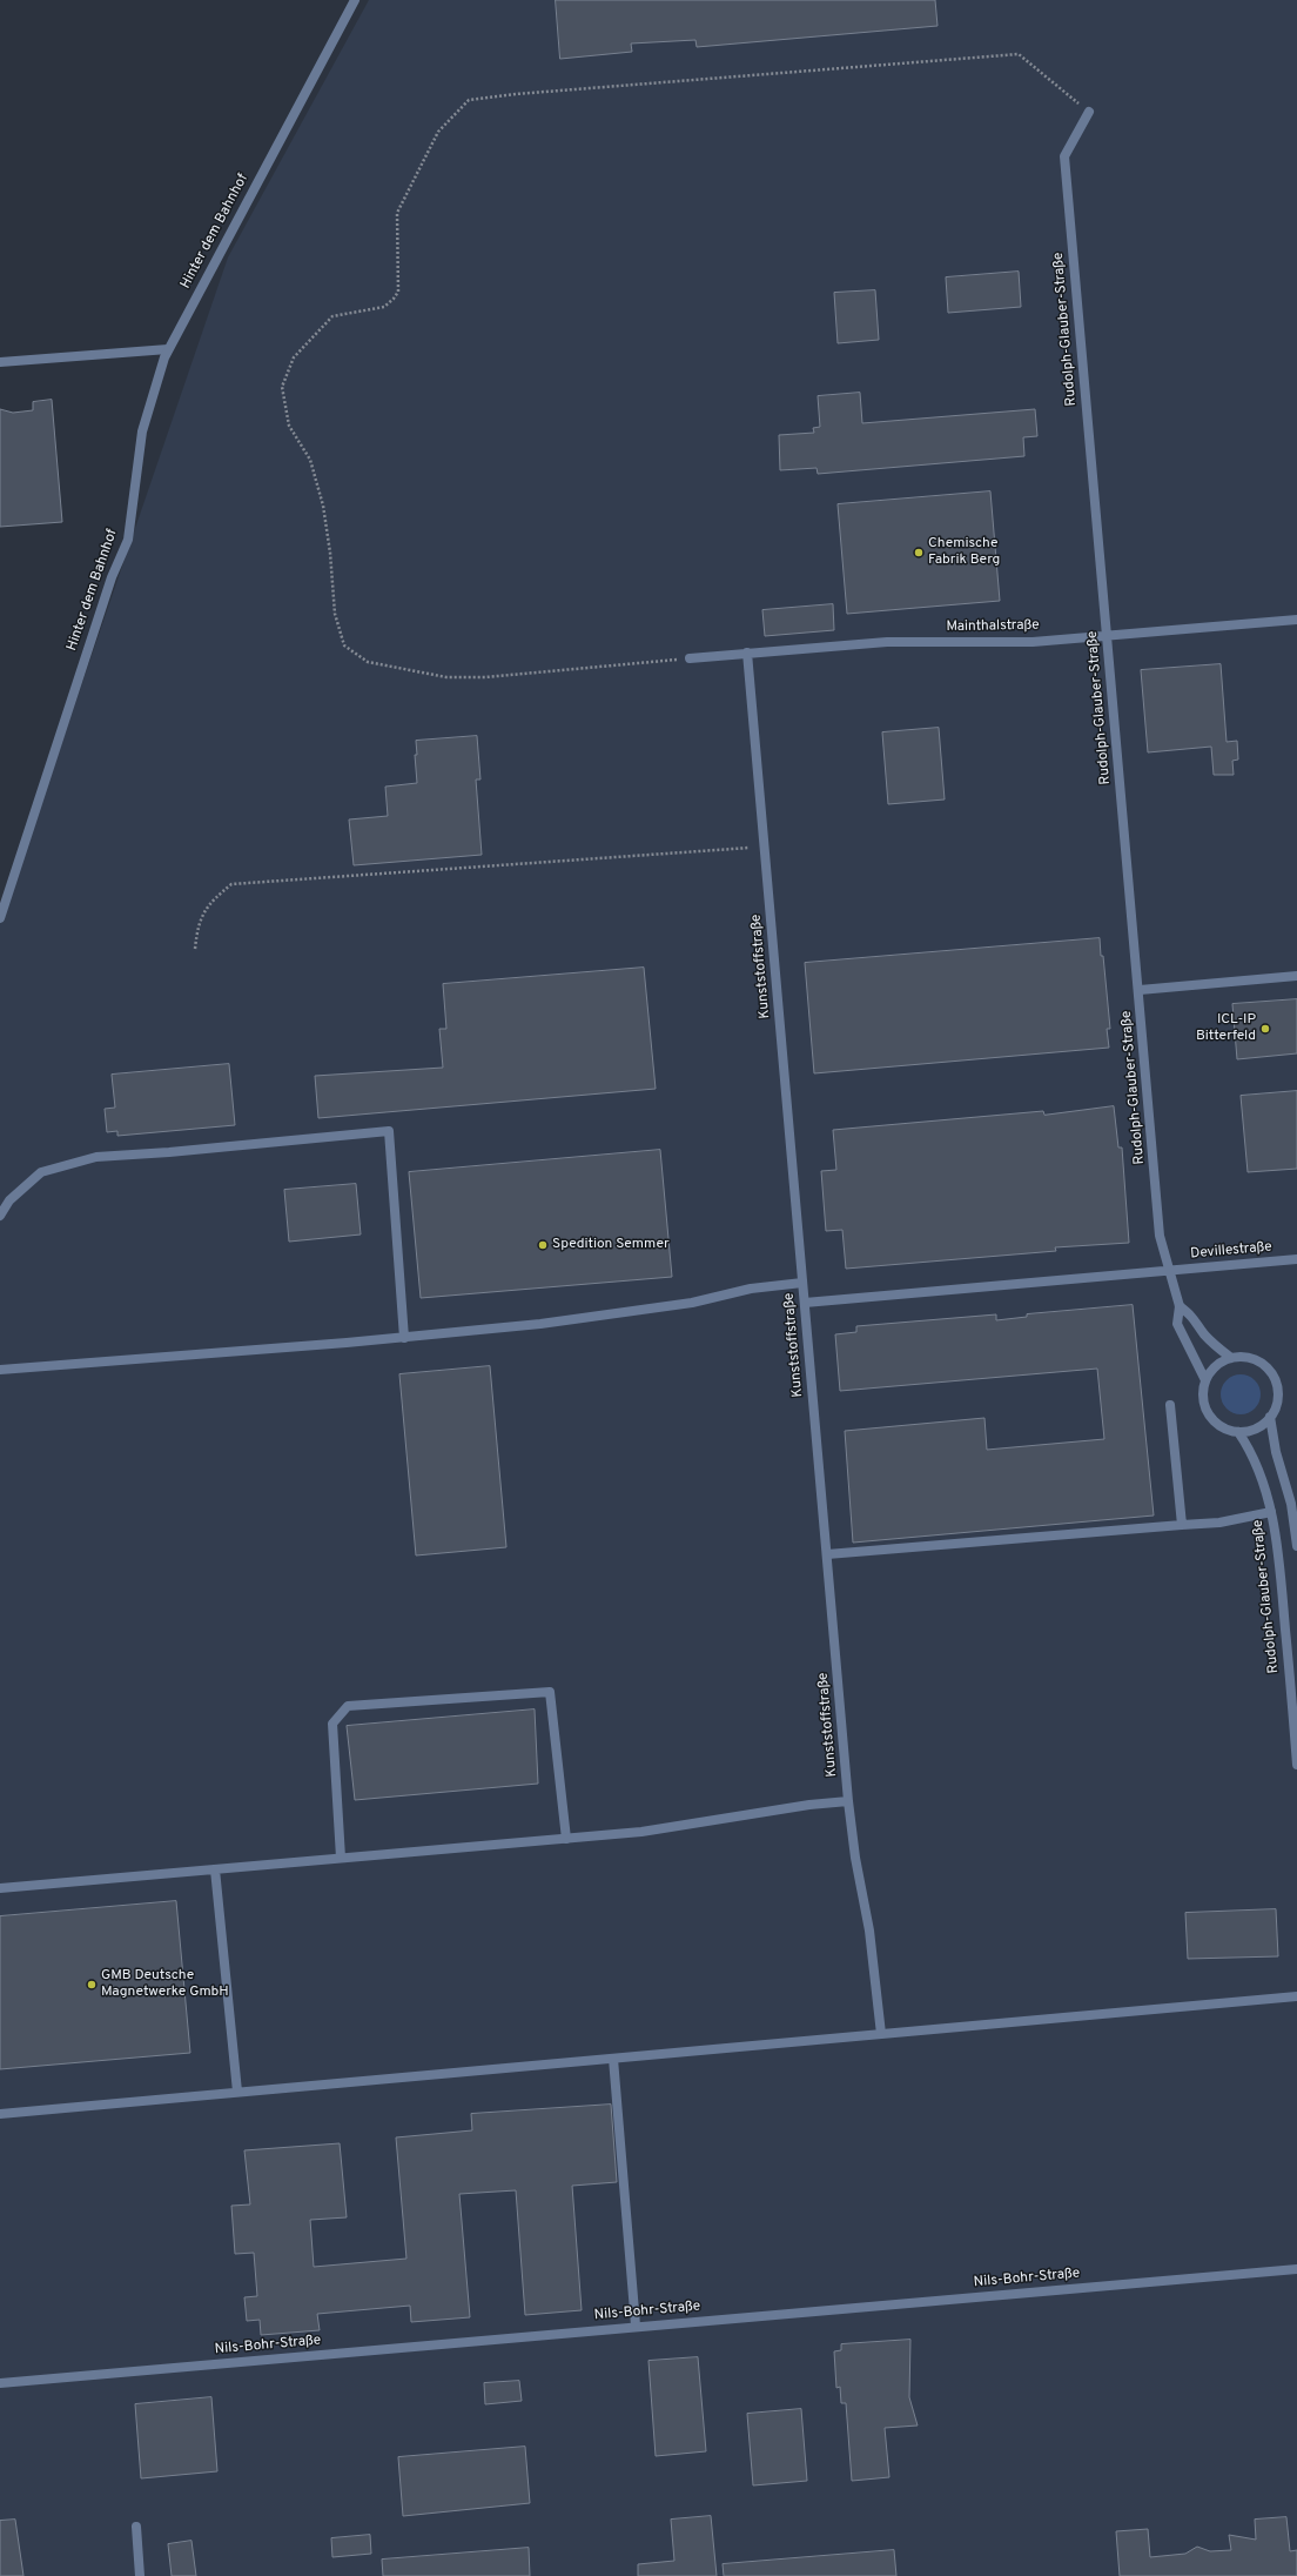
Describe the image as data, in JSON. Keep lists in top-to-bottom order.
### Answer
{
  "streets": {
    "street": [
      "Hinter dem Bahnhof",
      "Rudolph-Glauber-Straße",
      "Mainthalstraße",
      "Kunststoffstraße",
      "Devillestraße",
      "Nils-Bohr-Straße"
    ]
  },
  "crossings": [
    ["Rudolph-Glauber-Straße", "Mainthalstraße"],
    ["Rudolph-Glauber-Straße", "Devillestraße"],
    ["Mainthalstraße", "Kunststoffstraße"],
    ["Kunststoffstraße", "Devillestraße"]
  ],
  "places": [
    "Chemische Fabrik Berg",
    "ICL-IP Bitterfeld",
    "Spedition Semmer",
    "GMB Deutsche Magnetwerke GmbH"
  ]
}
